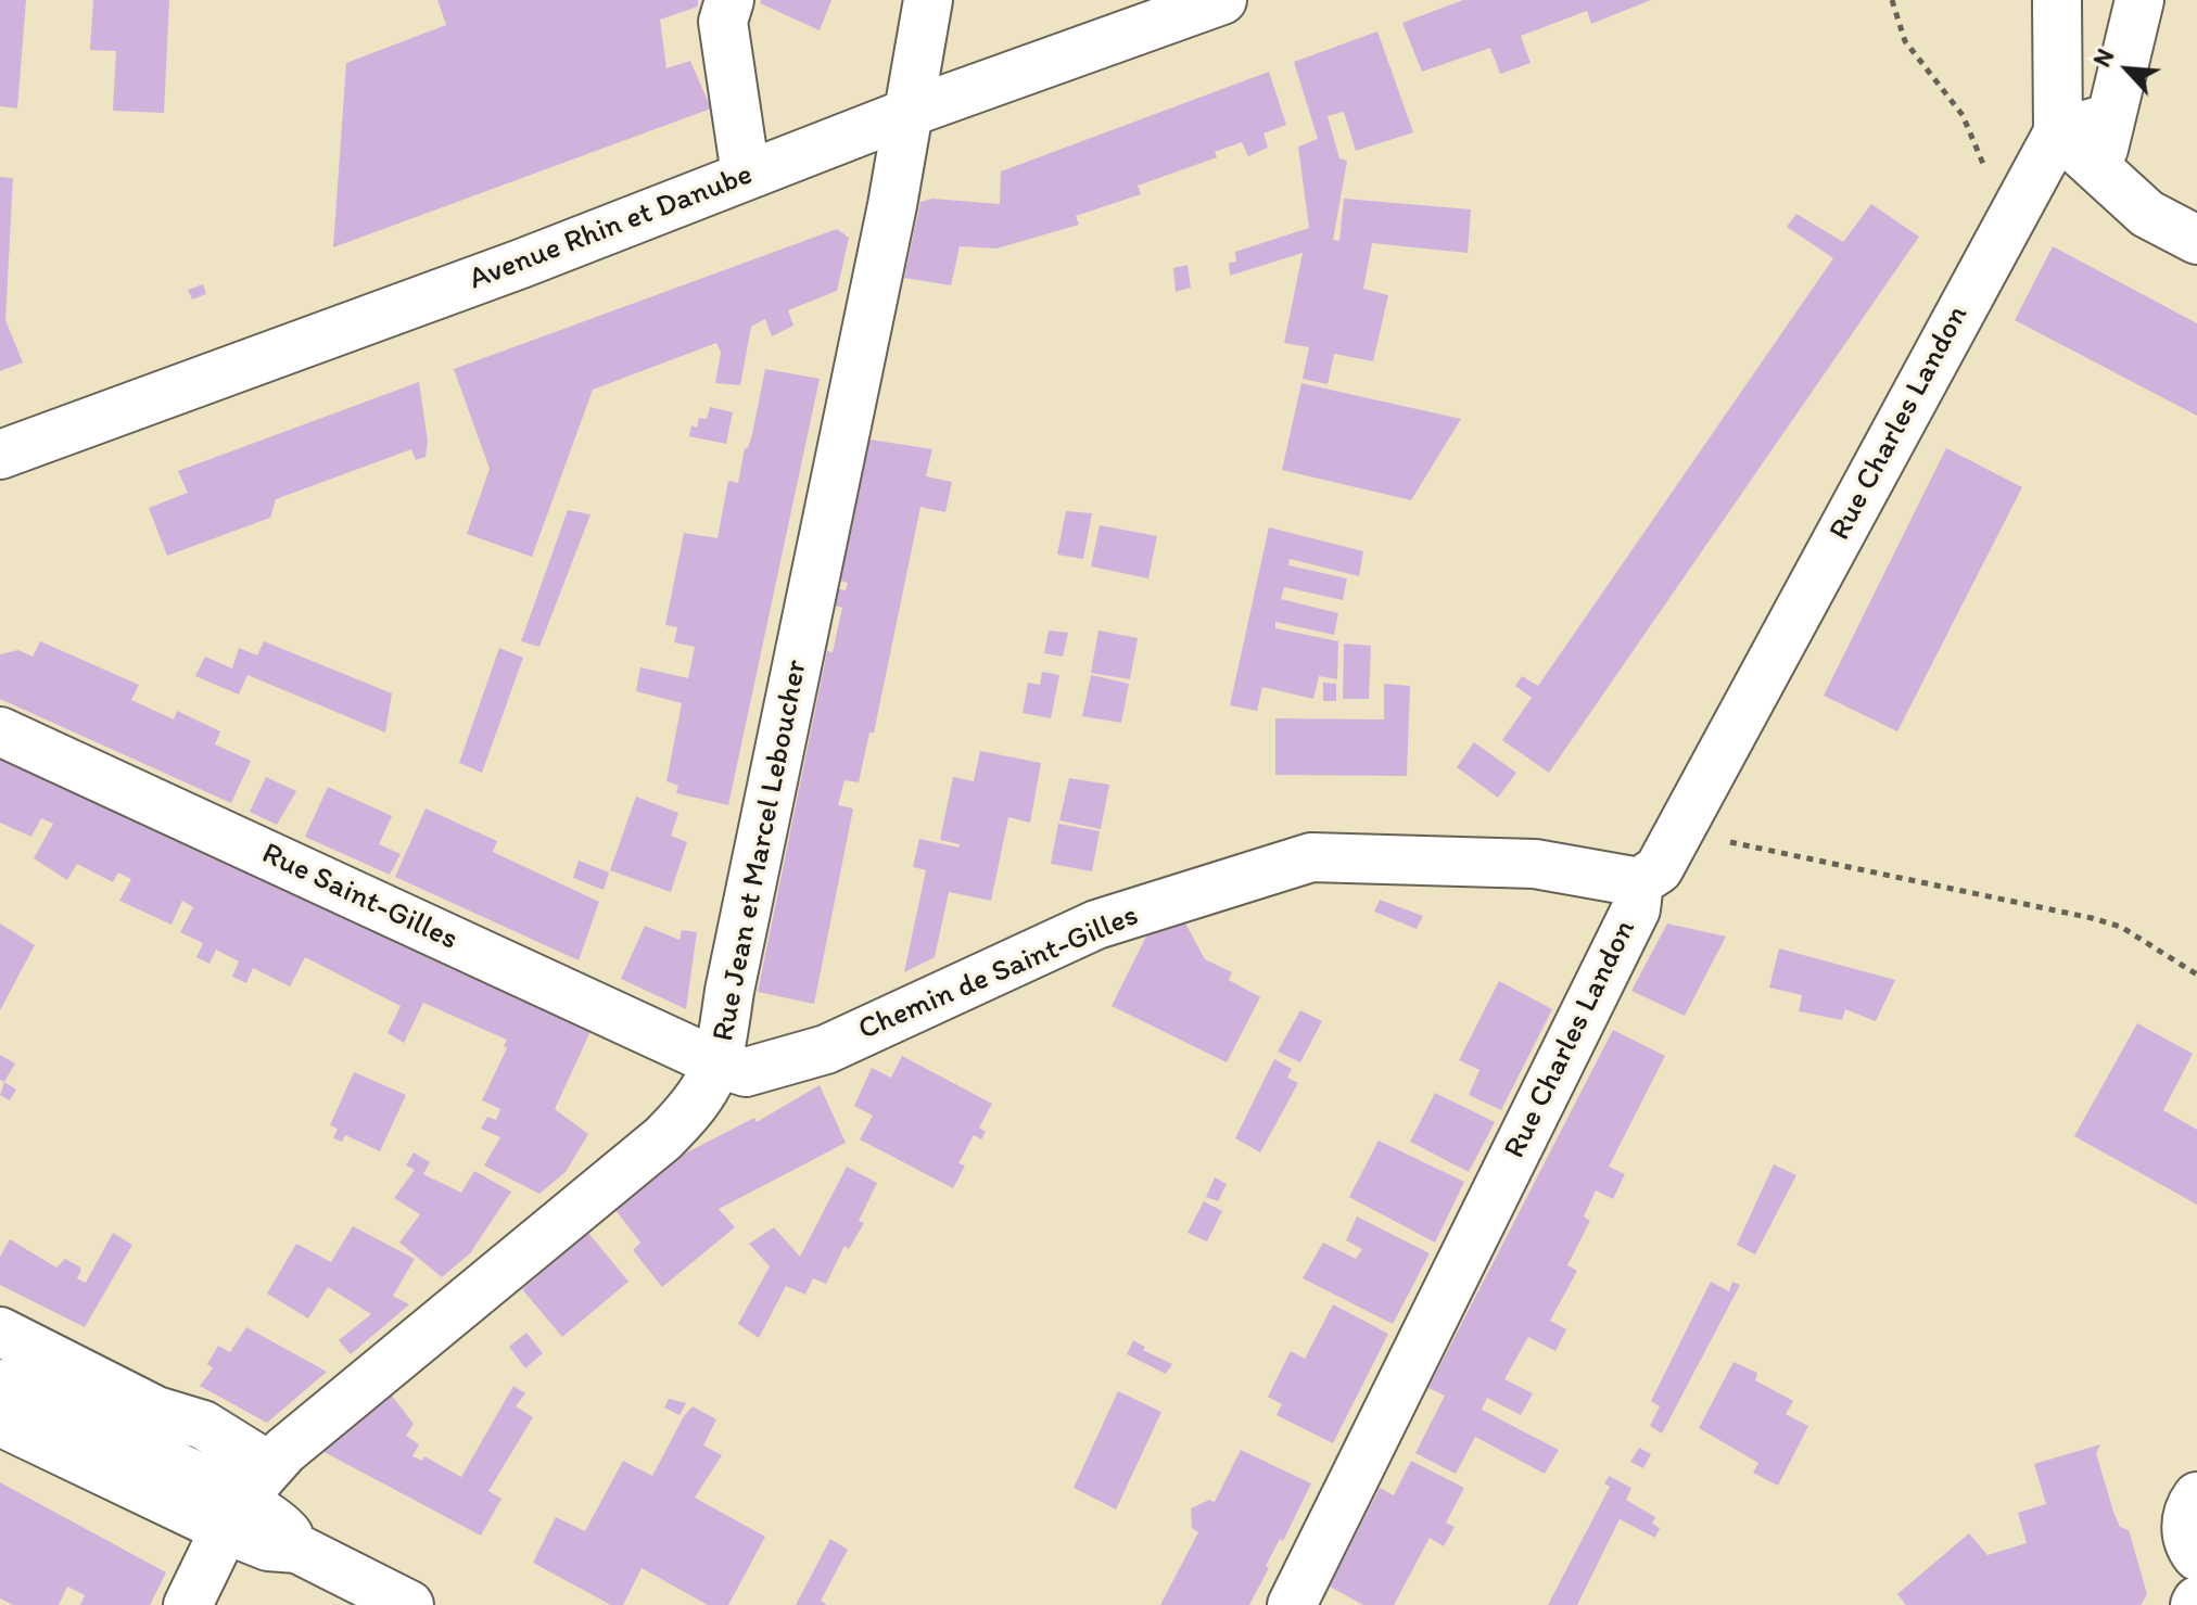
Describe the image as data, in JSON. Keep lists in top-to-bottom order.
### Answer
{
  "streets": {
    "street": [
      "Avenue Rhin et Danube",
      "Rue Charles Landon",
      "Rue Jean et Marcel Leboucher",
      "Rue Saint-Gilles",
      "Chemin de Saint-Gilles"
    ]
  },
  "crossings": [
    ["Avenue Rhin et Danube", "Rue Jean et Marcel Leboucher"],
    ["Rue Charles Landon", "Chemin de Saint-Gilles"],
    ["Rue Jean et Marcel Leboucher", "Rue Saint-Gilles"],
    ["Rue Jean et Marcel Leboucher", "Chemin de Saint-Gilles"],
    ["Rue Saint-Gilles", "Chemin de Saint-Gilles"]
  ],
  "north": "top left"
}
